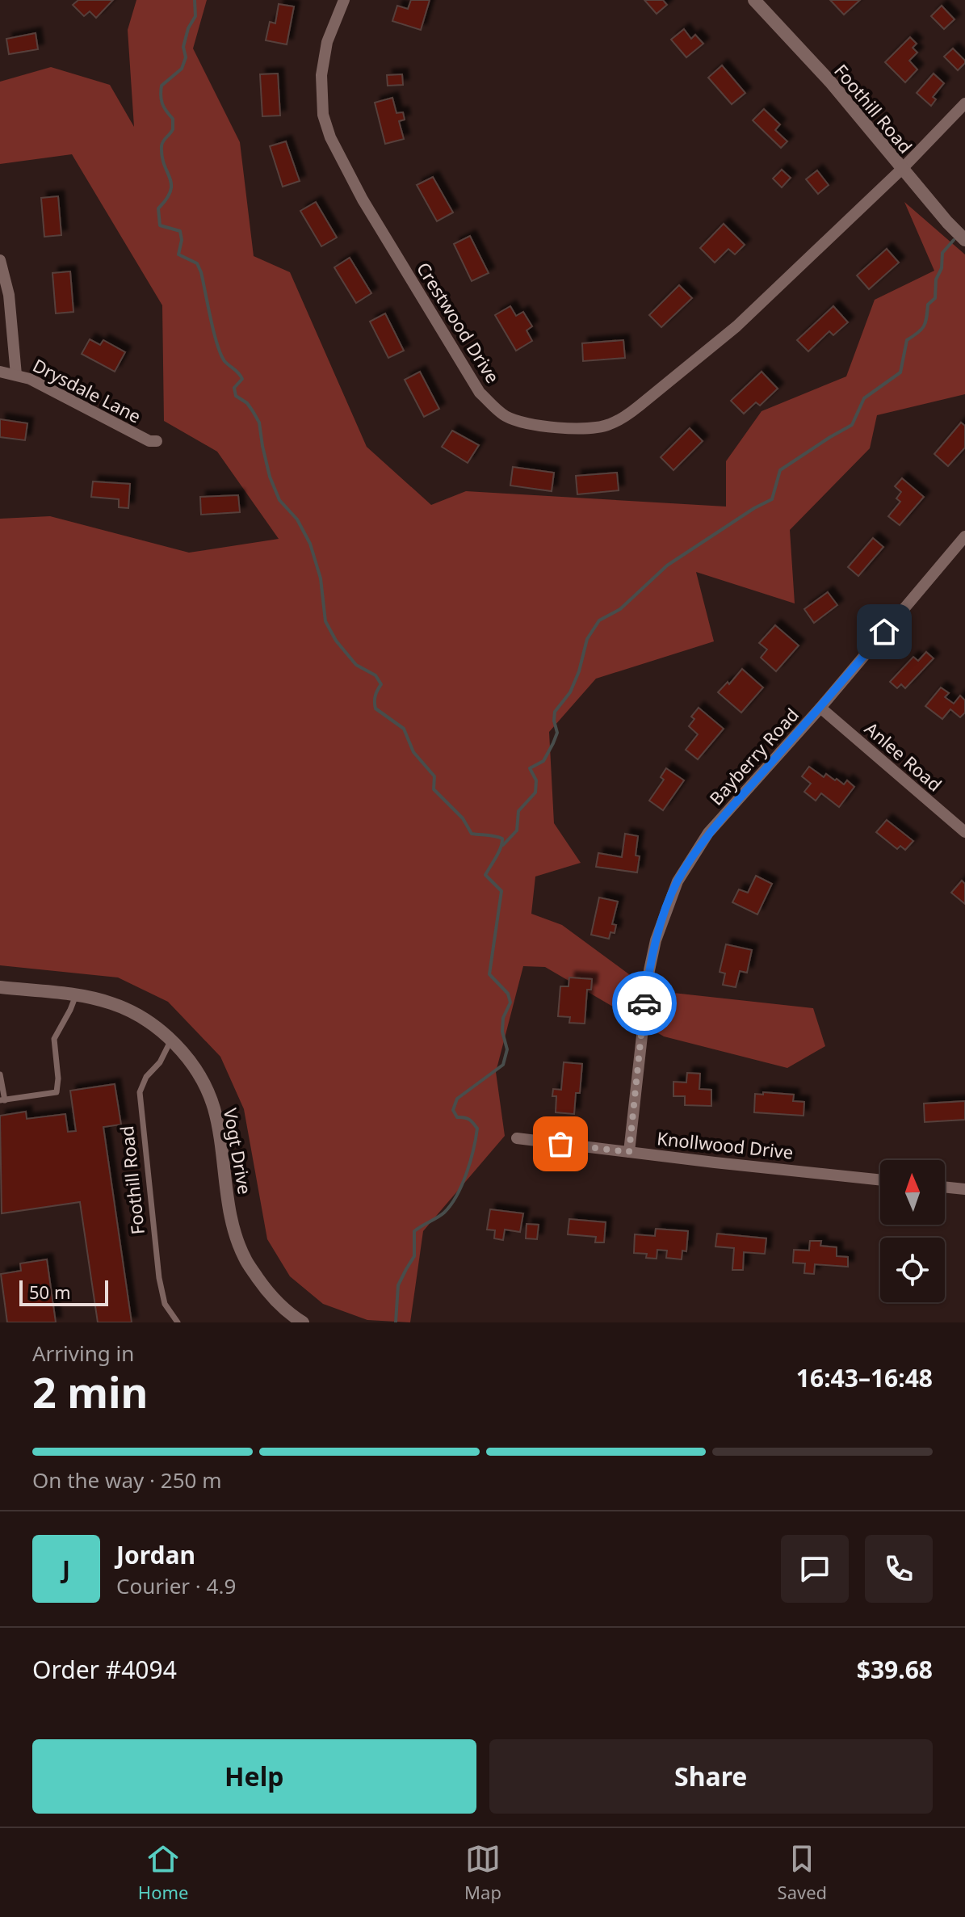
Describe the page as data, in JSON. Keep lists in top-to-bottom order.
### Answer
{
  "streets": {
    "street": [
      "Foothill Road",
      "Crestwood Drive",
      "Drysdale Lane",
      "Bayberry Road",
      "Anlee Road",
      "Knollwood Drive",
      "Vogt Drive"
    ]
  },
  "crossings": [
    ["Foothill Road", "Crestwood Drive"],
    ["Foothill Road", "Vogt Drive"],
    ["Bayberry Road", "Anlee Road"],
    ["Bayberry Road", "Knollwood Drive"]
  ],
  "scale_bar": "50 m",
  "north": "top",
  "page": {
    "scale": "50 m",
    "heading": ["2 min", "Arriving in", "16:43–16:48"],
    "panel": [
      "Jordan",
      "Courier · 4.9",
      "Order #4094",
      "$39.68"
    ],
    "bar": "On the way · 250 m",
    "round": "J",
    "buttons": ["Help", "Share"],
    "tabs": ["Home", "Map", "Saved"]
  }
}
